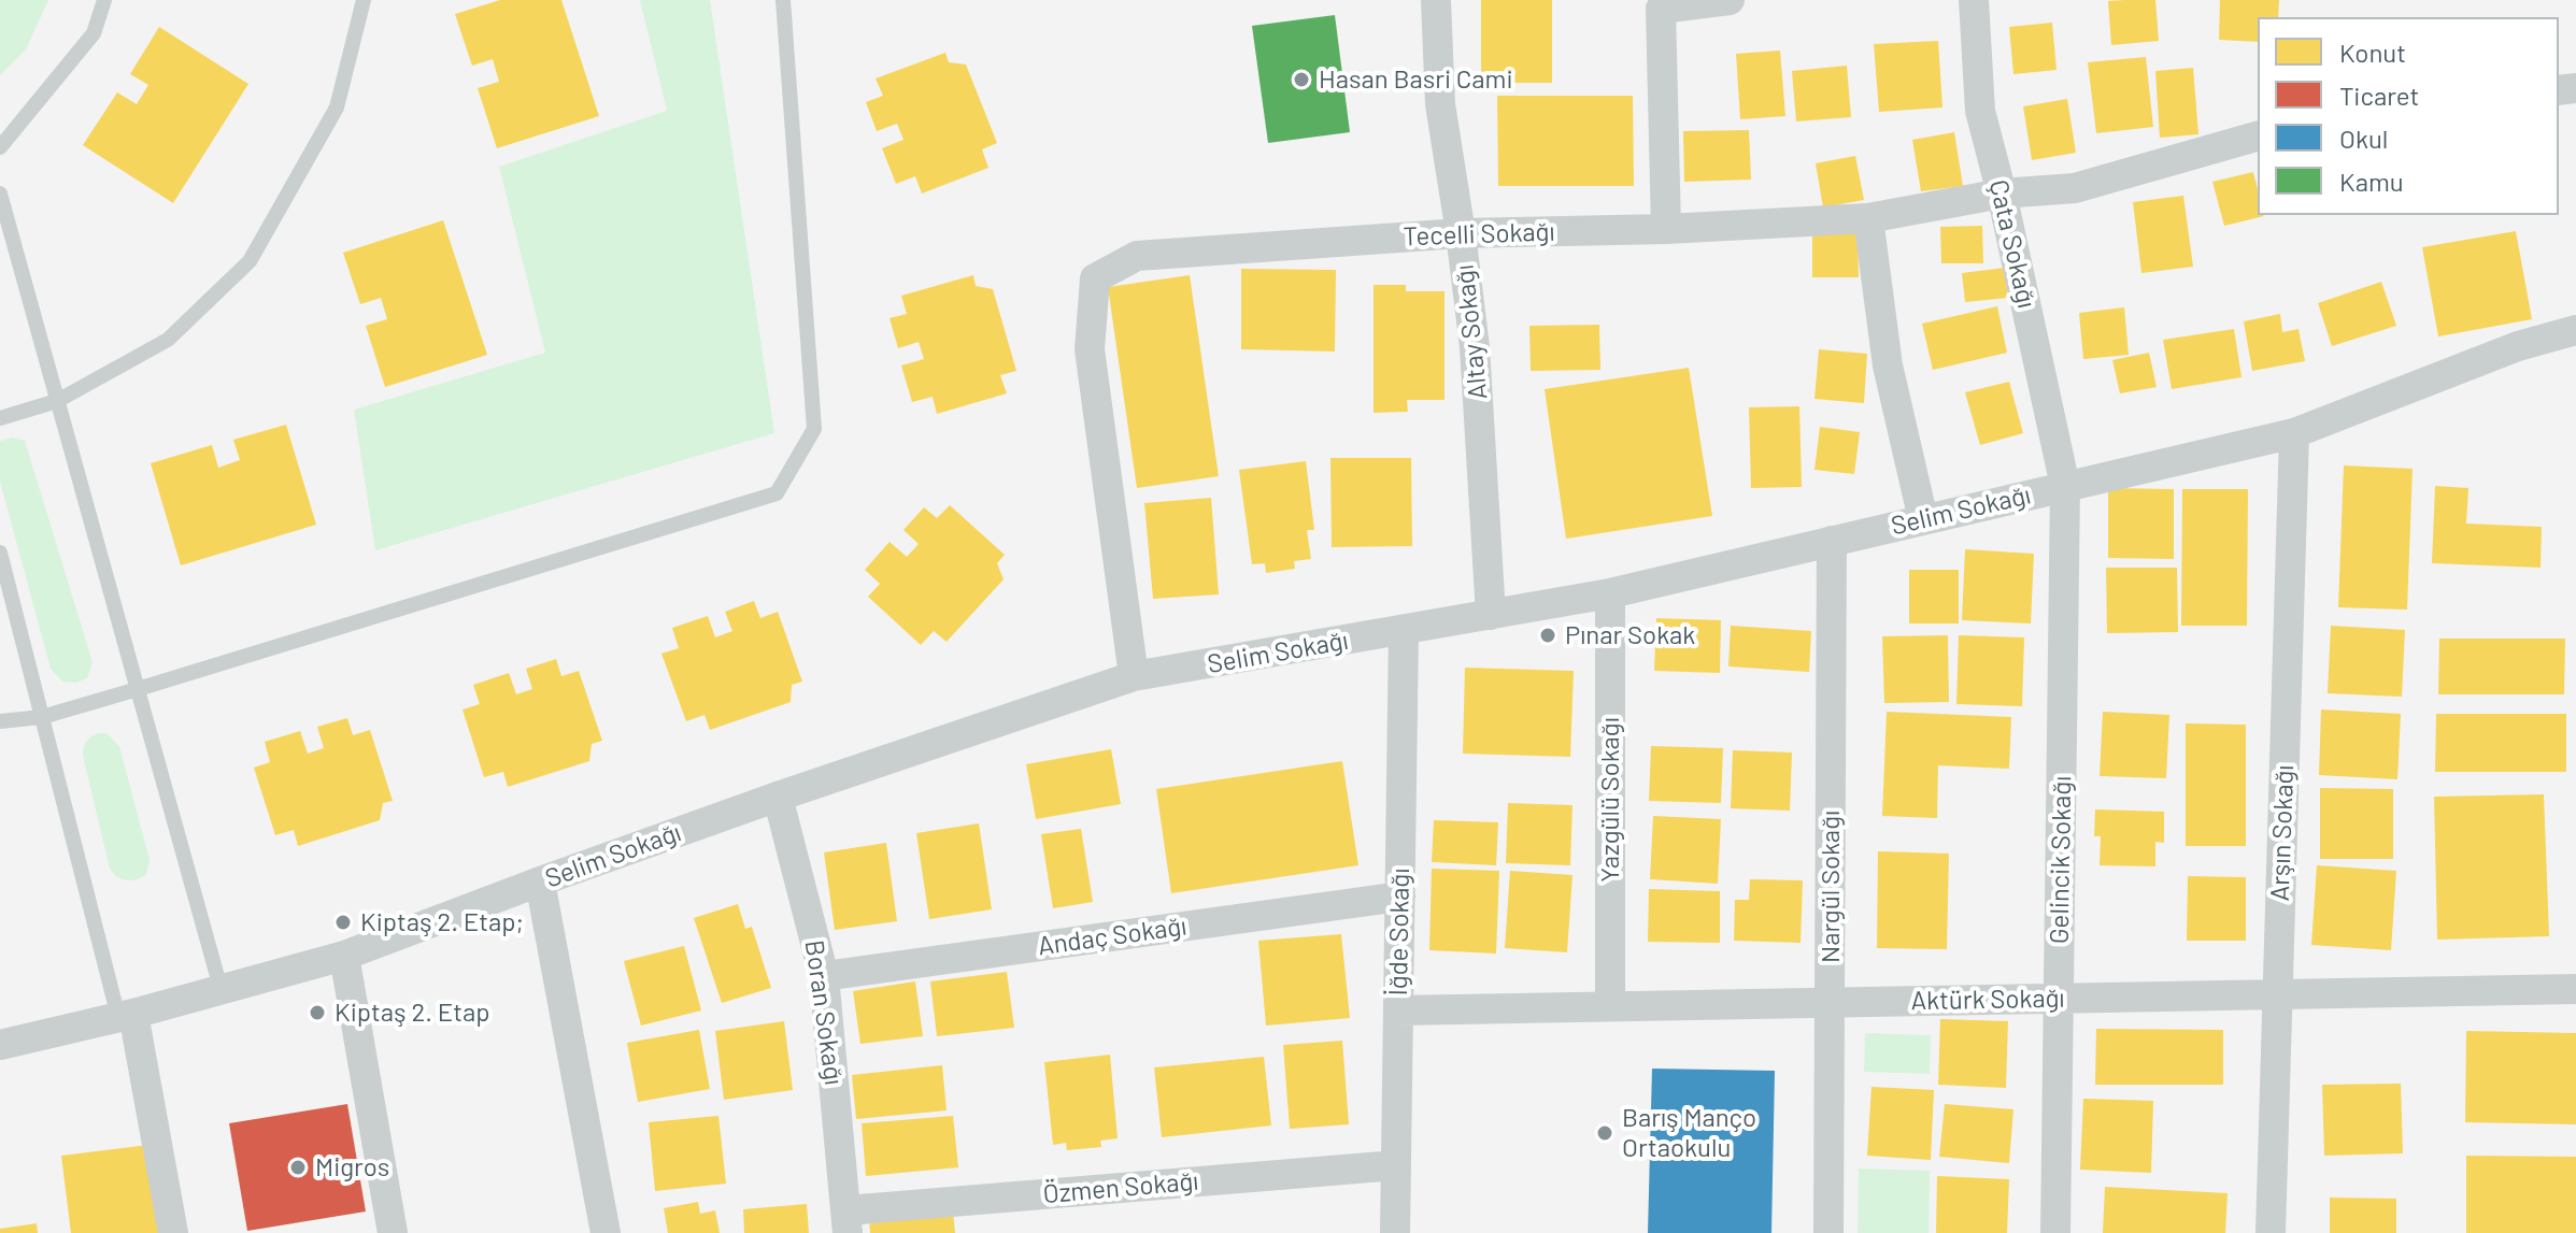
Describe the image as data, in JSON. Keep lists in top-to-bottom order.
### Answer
{
  "streets": {
    "street": [
      "Tecelli Sokağı",
      "Çata Sokağı",
      "Altay Sokağı",
      "Selim Sokağı",
      "Yazgülü Sokağı",
      "Arşın Sokağı",
      "Gelincik Sokağı",
      "Nargül Sokağı",
      "İğde Sokağı",
      "Andaç Sokağı",
      "Aktürk Sokağı",
      "Boran Sokağı",
      "Özmen Sokağı"
    ]
  },
  "crossings": [
    ["Tecelli Sokağı", "Çata Sokağı"],
    ["Tecelli Sokağı", "Altay Sokağı"],
    ["Tecelli Sokağı", "Selim Sokağı"],
    ["Çata Sokağı", "Selim Sokağı"],
    ["Çata Sokağı", "Gelincik Sokağı"],
    ["Altay Sokağı", "Selim Sokağı"],
    ["Selim Sokağı", "Yazgülü Sokağı"],
    ["Selim Sokağı", "Arşın Sokağı"],
    ["Selim Sokağı", "Gelincik Sokağı"],
    ["Selim Sokağı", "Nargül Sokağı"],
    ["Selim Sokağı", "İğde Sokağı"],
    ["Selim Sokağı", "Boran Sokağı"],
    ["Yazgülü Sokağı", "Aktürk Sokağı"],
    ["Arşın Sokağı", "Aktürk Sokağı"],
    ["Gelincik Sokağı", "Aktürk Sokağı"],
    ["Nargül Sokağı", "Aktürk Sokağı"],
    ["İğde Sokağı", "Andaç Sokağı"],
    ["İğde Sokağı", "Aktürk Sokağı"],
    ["İğde Sokağı", "Özmen Sokağı"],
    ["Andaç Sokağı", "Boran Sokağı"],
    ["Boran Sokağı", "Özmen Sokağı"]
  ],
  "places": [
    "Hasan Basri Cami",
    "Pınar Sokak",
    "Kiptaş 2. Etap;",
    "Kiptaş 2. Etap",
    "Barış Manço Ortaokulu",
    "Migros"
  ],
  "legend": [
    "Konut",
    "Ticaret",
    "Okul",
    "Kamu"
  ]
}
